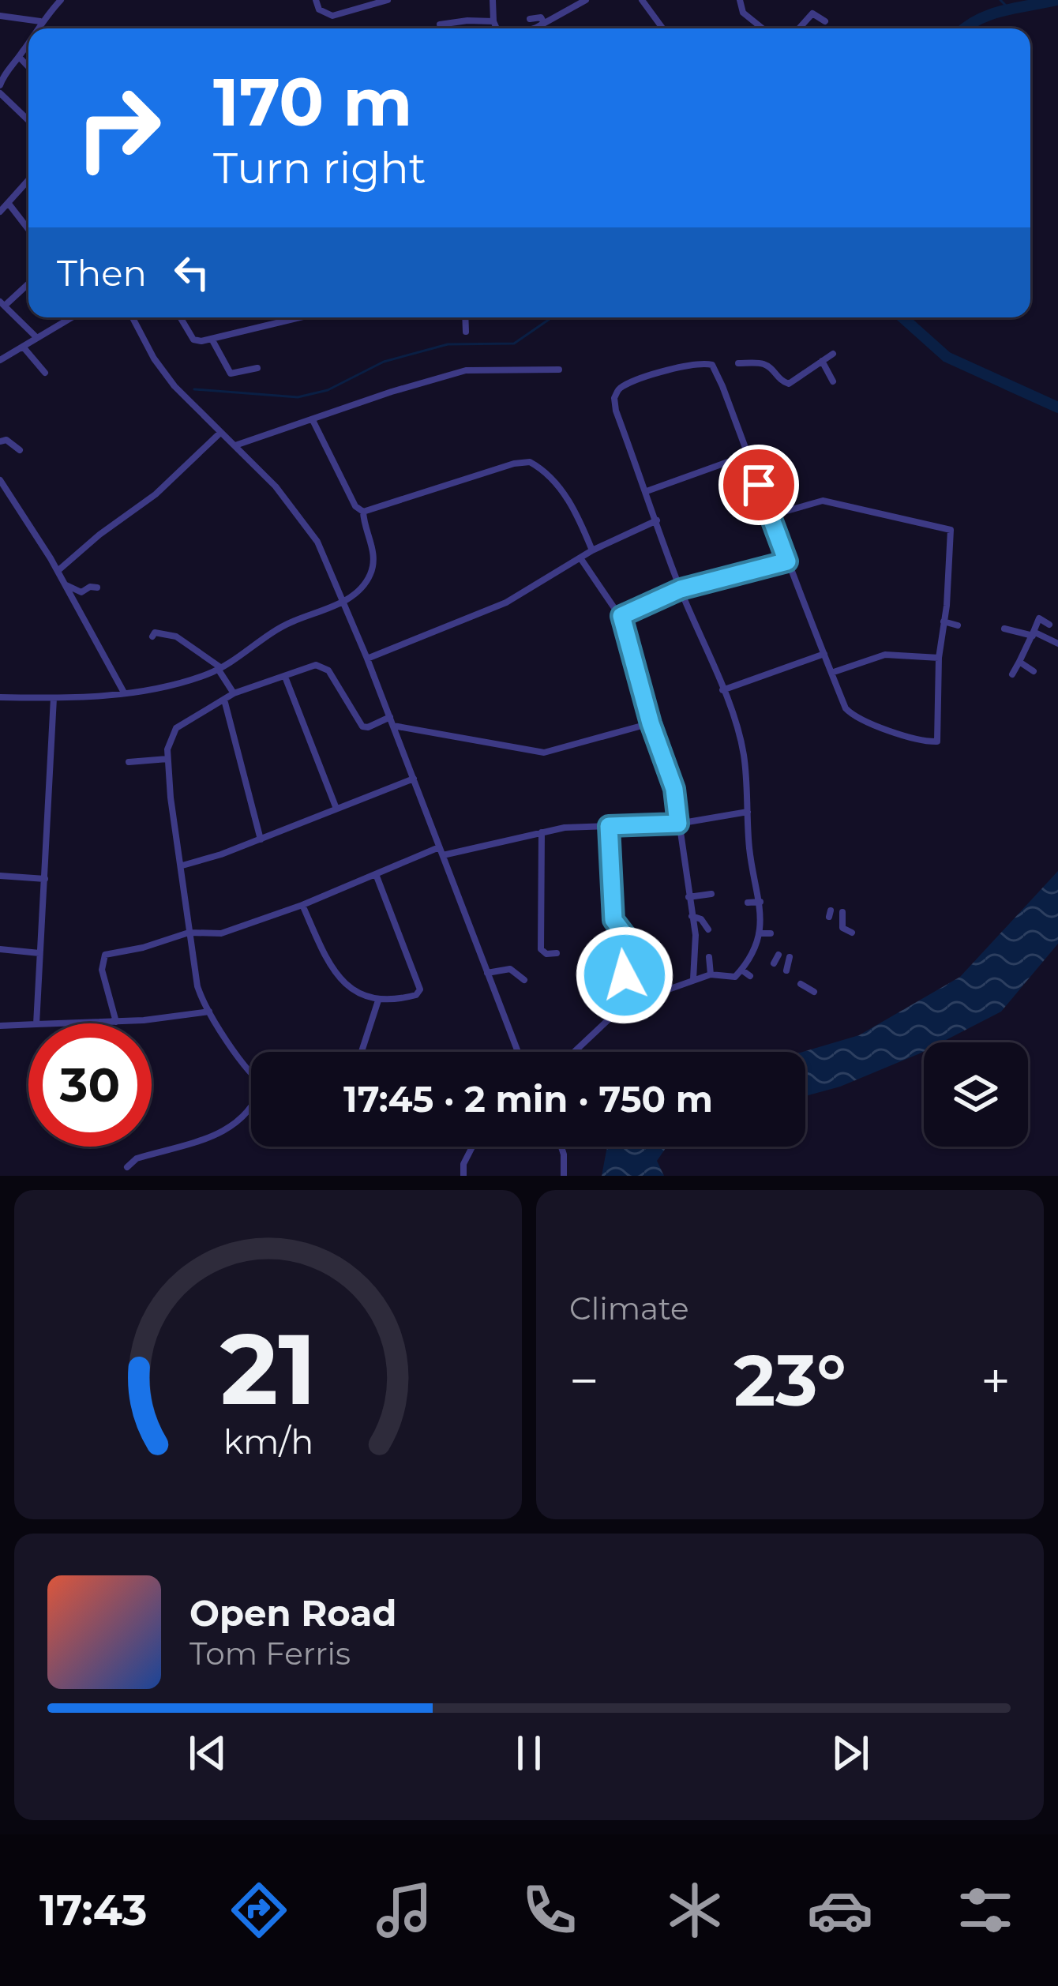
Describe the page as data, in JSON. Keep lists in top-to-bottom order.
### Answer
{
  "page": {
    "turn": ["170 m", "Turn right"],
    "then": "Then",
    "limit": "30",
    "trip": "17:45 · 2 min · 750 m",
    "tile": "Climate",
    "heat": ["−", "23°", "+"],
    "song": ["Open Road", "Tom Ferris"],
    "tabs": "17:43",
    "gauge": ["21", "km/h"]
  }
}
